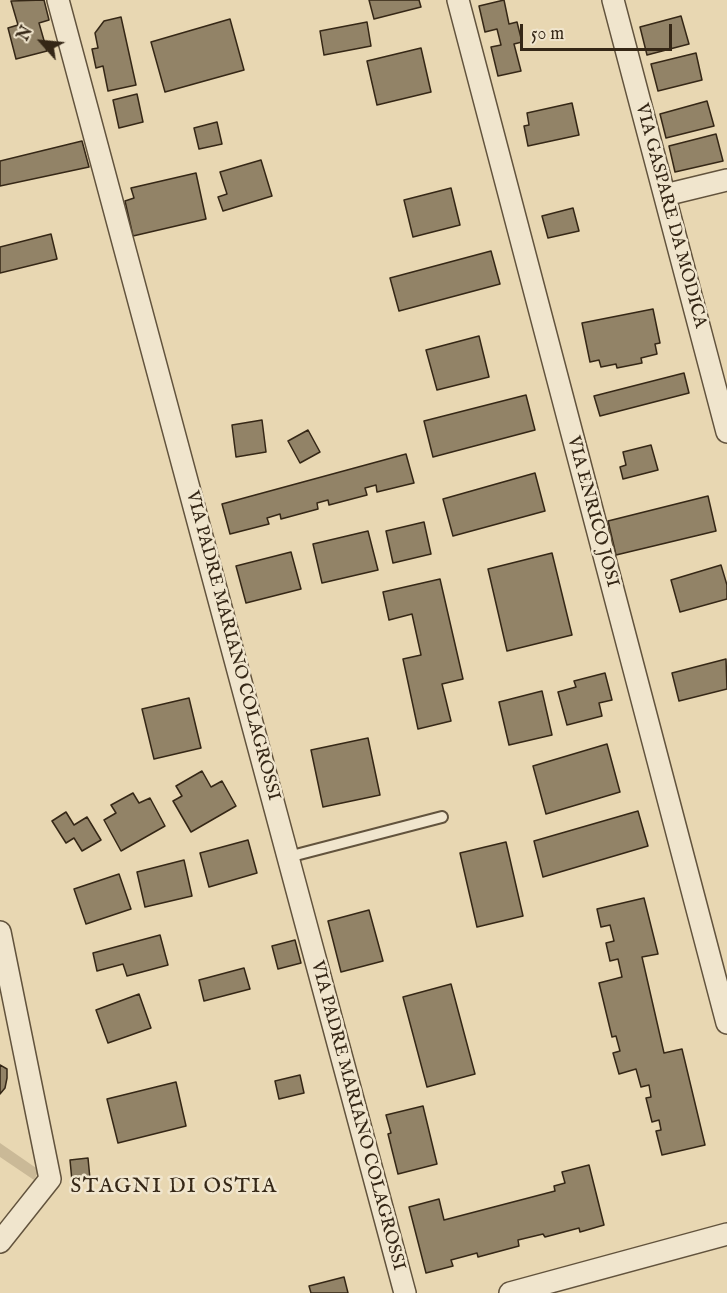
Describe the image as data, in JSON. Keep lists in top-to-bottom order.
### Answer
{
  "streets": {
    "street": ["VIA GASPARE DA MODICA", "VIA ENRICO JOSI", "VIA PADRE MARIANO COLAGROSSI"]
  },
  "districts": ["STAGNI DI OSTIA"],
  "scale_bar": "50 m",
  "north": "top left"
}
